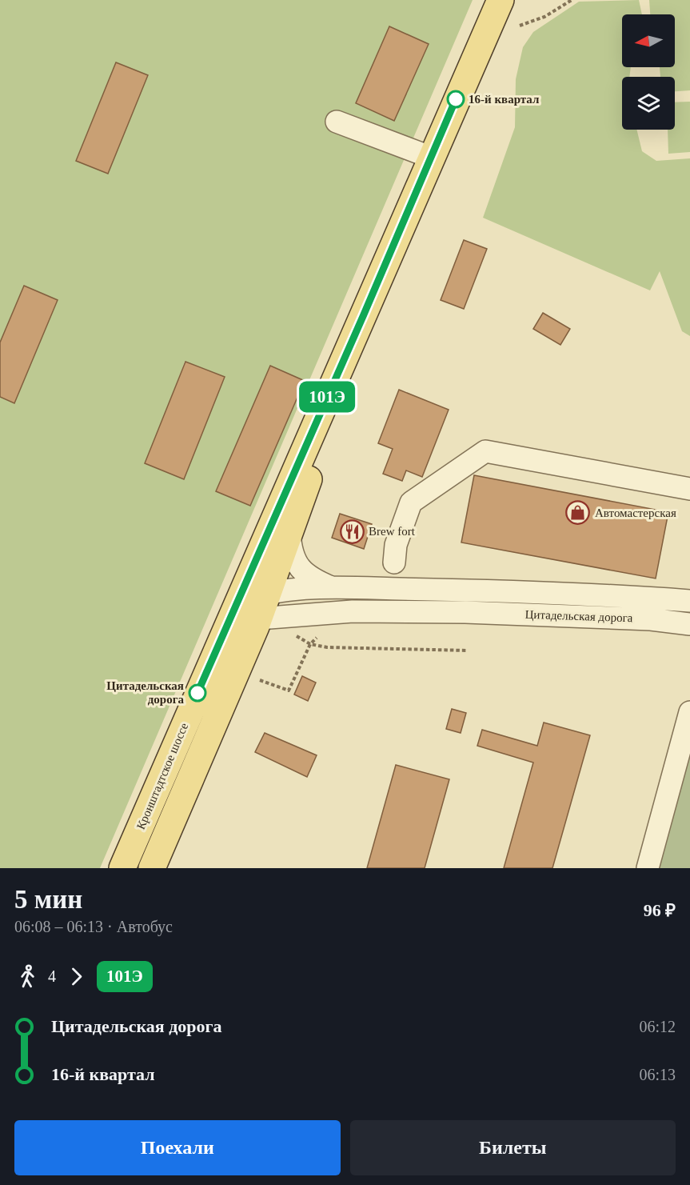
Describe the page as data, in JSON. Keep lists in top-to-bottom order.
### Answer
{
  "streets": {
    "main road": ["Кронштадтское шоссе"],
    "street": ["Цитадельская дорога"]
  },
  "crossings": [
    ["Цитадельская дорога", "Кронштадтское шоссе"]
  ],
  "places": {
    "other": ["16-й квартал", "Цитадельская дорога"],
    "shop": ["Автомастерская"],
    "restaurant": ["Brew fort"]
  },
  "lines": ["bus line 101Э"],
  "north": "left",
  "page": {
    "on_map": "101Э",
    "heading": ["5 мин", "06:08 – 06:13 · Автобус", "96 ₽"],
    "legs": ["4", "101Э"],
    "list": [
      {
        "name": "Цитадельская дорога",
        "value": "06:12"
      },
      {
        "name": "16-й квартал",
        "value": "06:13"
      }
    ],
    "buttons": ["Поехали", "Билеты"]
  }
}
